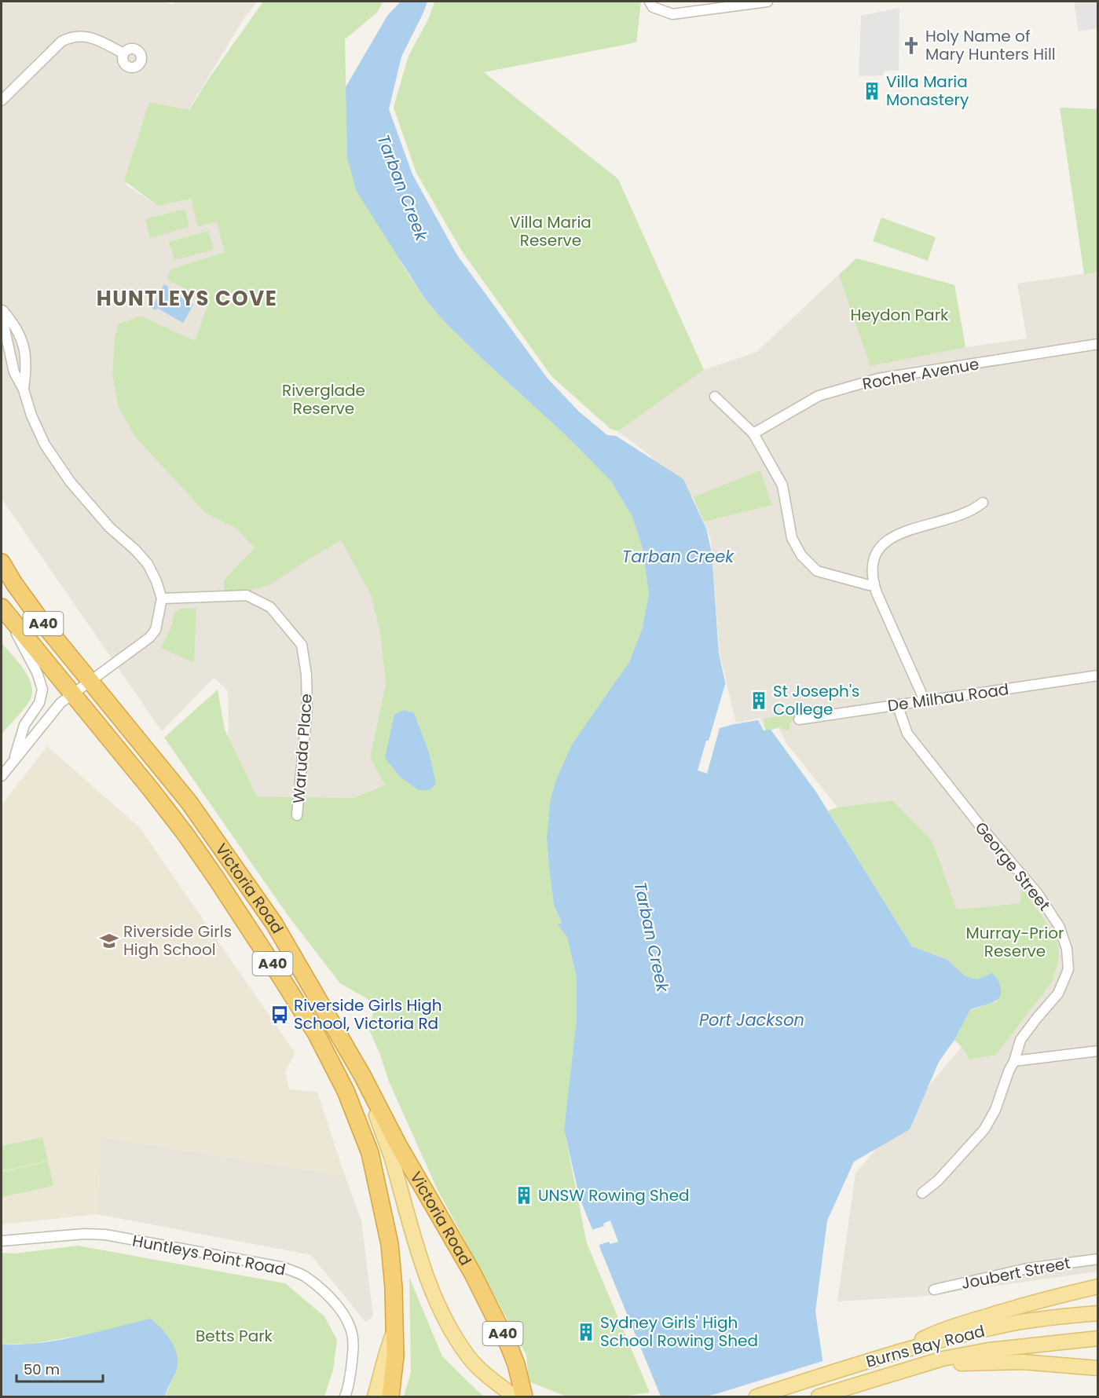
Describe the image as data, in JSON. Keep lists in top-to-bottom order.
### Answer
{
  "streets": {
    "highway": ["A40", "Victoria Road"],
    "main road": ["Burns Bay Road"],
    "street": [
      "Rocher Avenue",
      "De Milhau Road",
      "Waruda Place",
      "George Street",
      "Huntleys Point Road",
      "Joubert Street"
    ]
  },
  "crossings": [
    ["De Milhau Road", "George Street"]
  ],
  "districts": ["HUNTLEYS COVE"],
  "water": ["Tarban Creek", "Port Jackson"],
  "parks": [
    "Villa Maria Reserve",
    "Heydon Park",
    "Riverglade Reserve",
    "Murray-Prior Reserve",
    "Betts Park"
  ],
  "places": {
    "church": ["Holy Name of Mary Hunters Hill"],
    "building": [
      "Villa Maria Monastery",
      "St Joseph's College",
      "UNSW Rowing Shed",
      "Sydney Girls' High School Rowing Shed"
    ],
    "school or university": ["Riverside Girls High School"],
    "bus stop": ["Riverside Girls High School, Victoria Rd"]
  },
  "scale_bar": "50 m"
}
